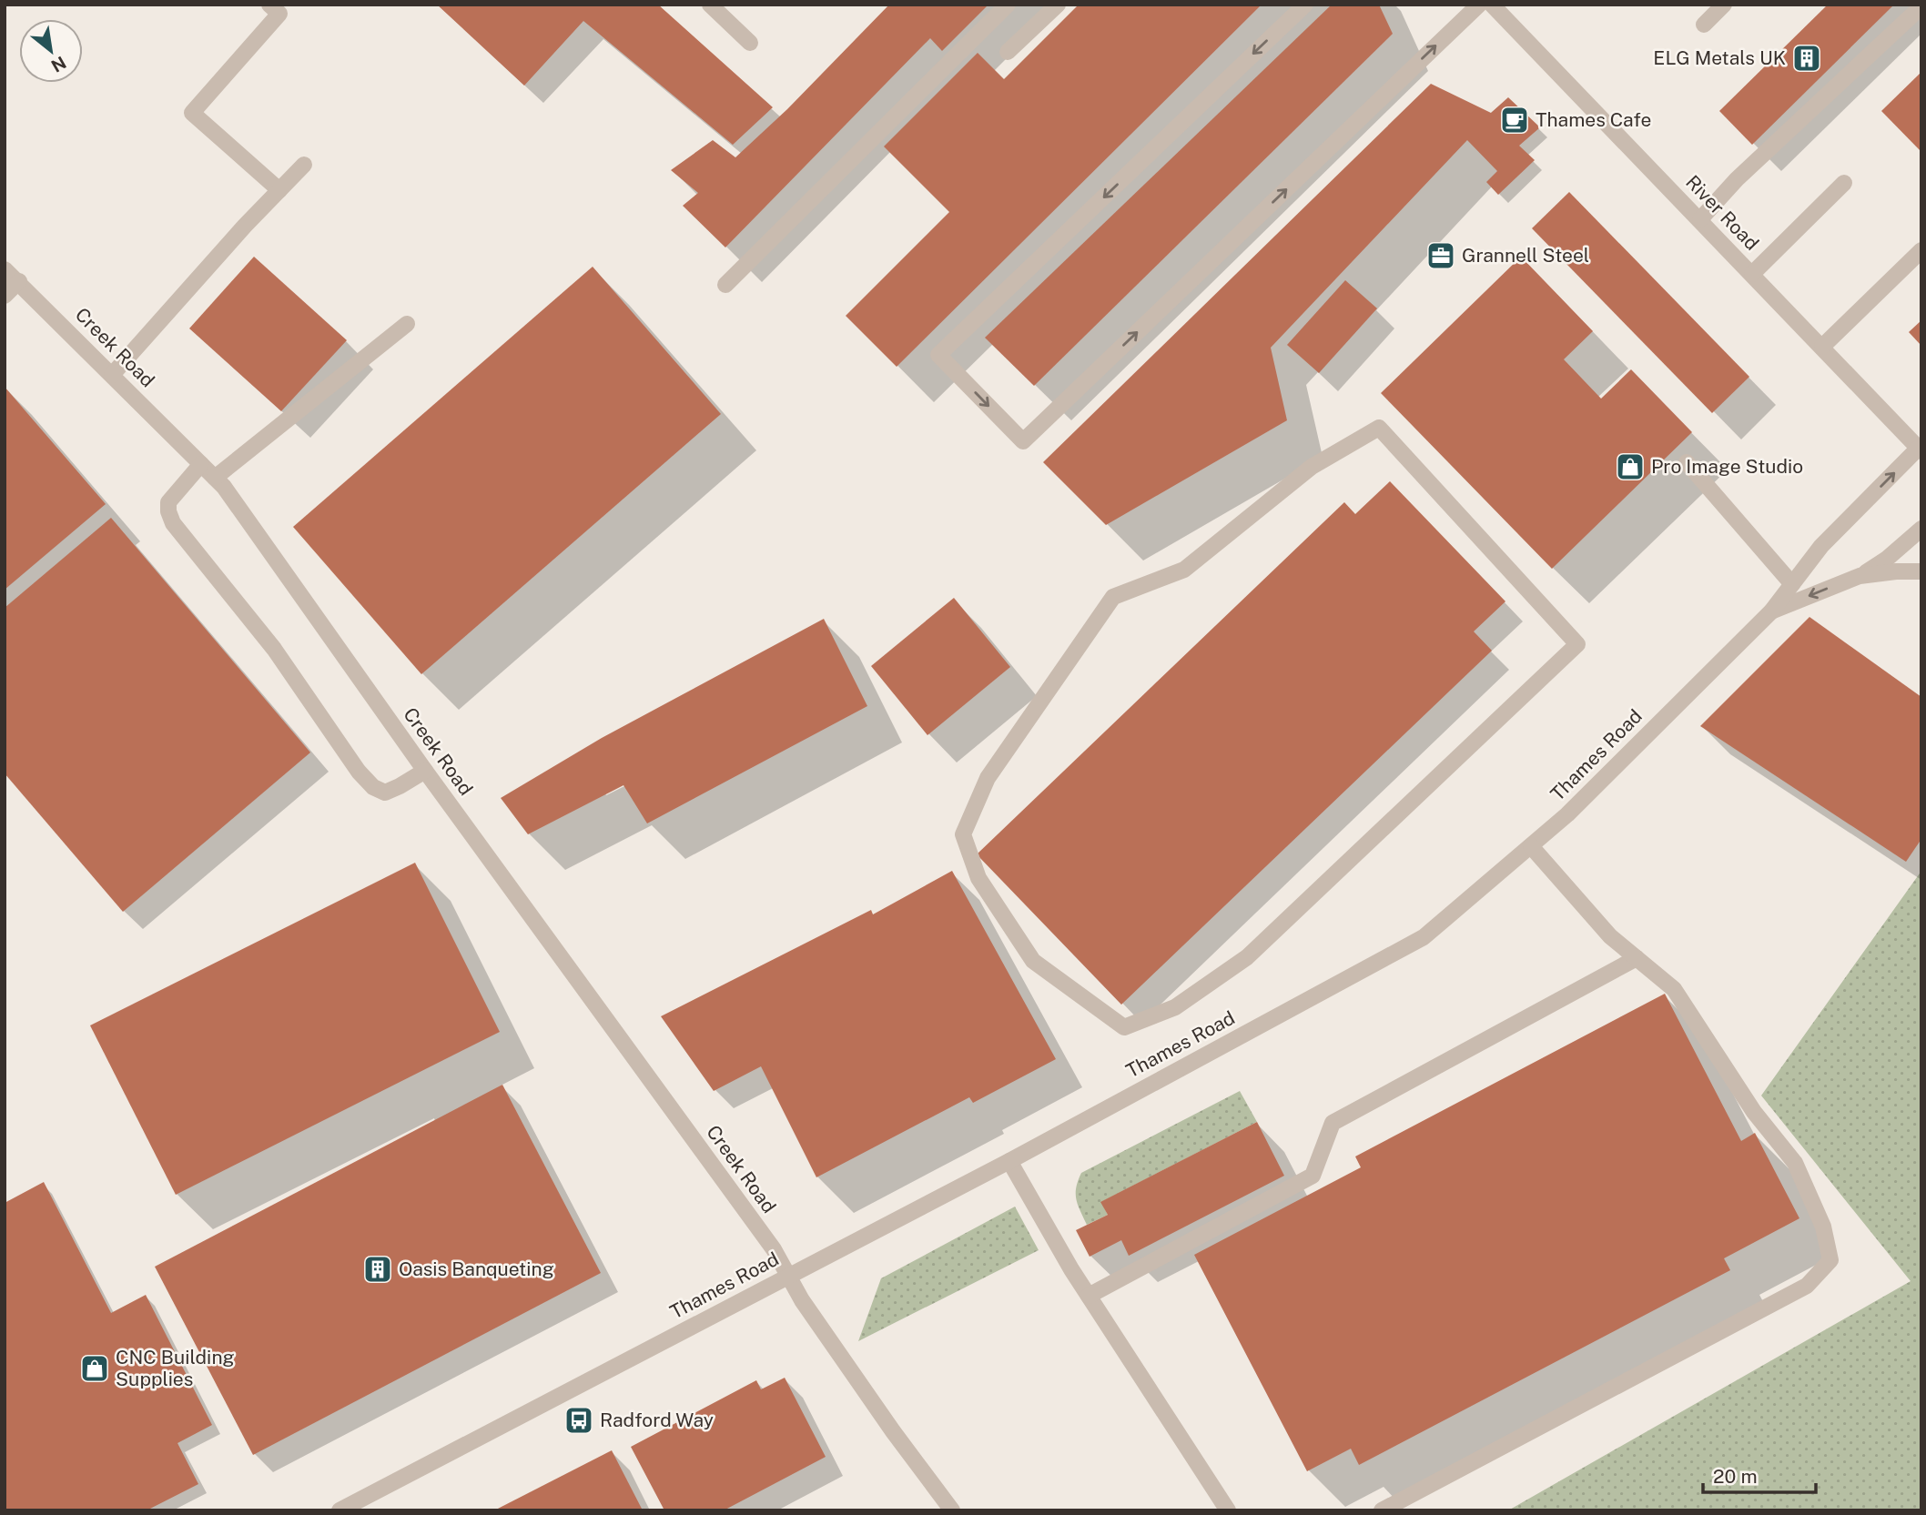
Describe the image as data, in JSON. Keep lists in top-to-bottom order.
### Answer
{
  "streets": {
    "street": ["River Road", "Creek Road", "Thames Road"]
  },
  "crossings": [
    ["River Road", "Thames Road"],
    ["Creek Road", "Thames Road"]
  ],
  "places": {
    "building": ["ELG Metals UK", "Oasis Banqueting"],
    "cafe": ["Thames Cafe"],
    "office": ["Grannell Steel"],
    "shop": ["Pro Image Studio", "CNC Building Supplies"],
    "bus stop": ["Radford Way"]
  },
  "scale_bar": "20 m",
  "north": "bottom right"
}
